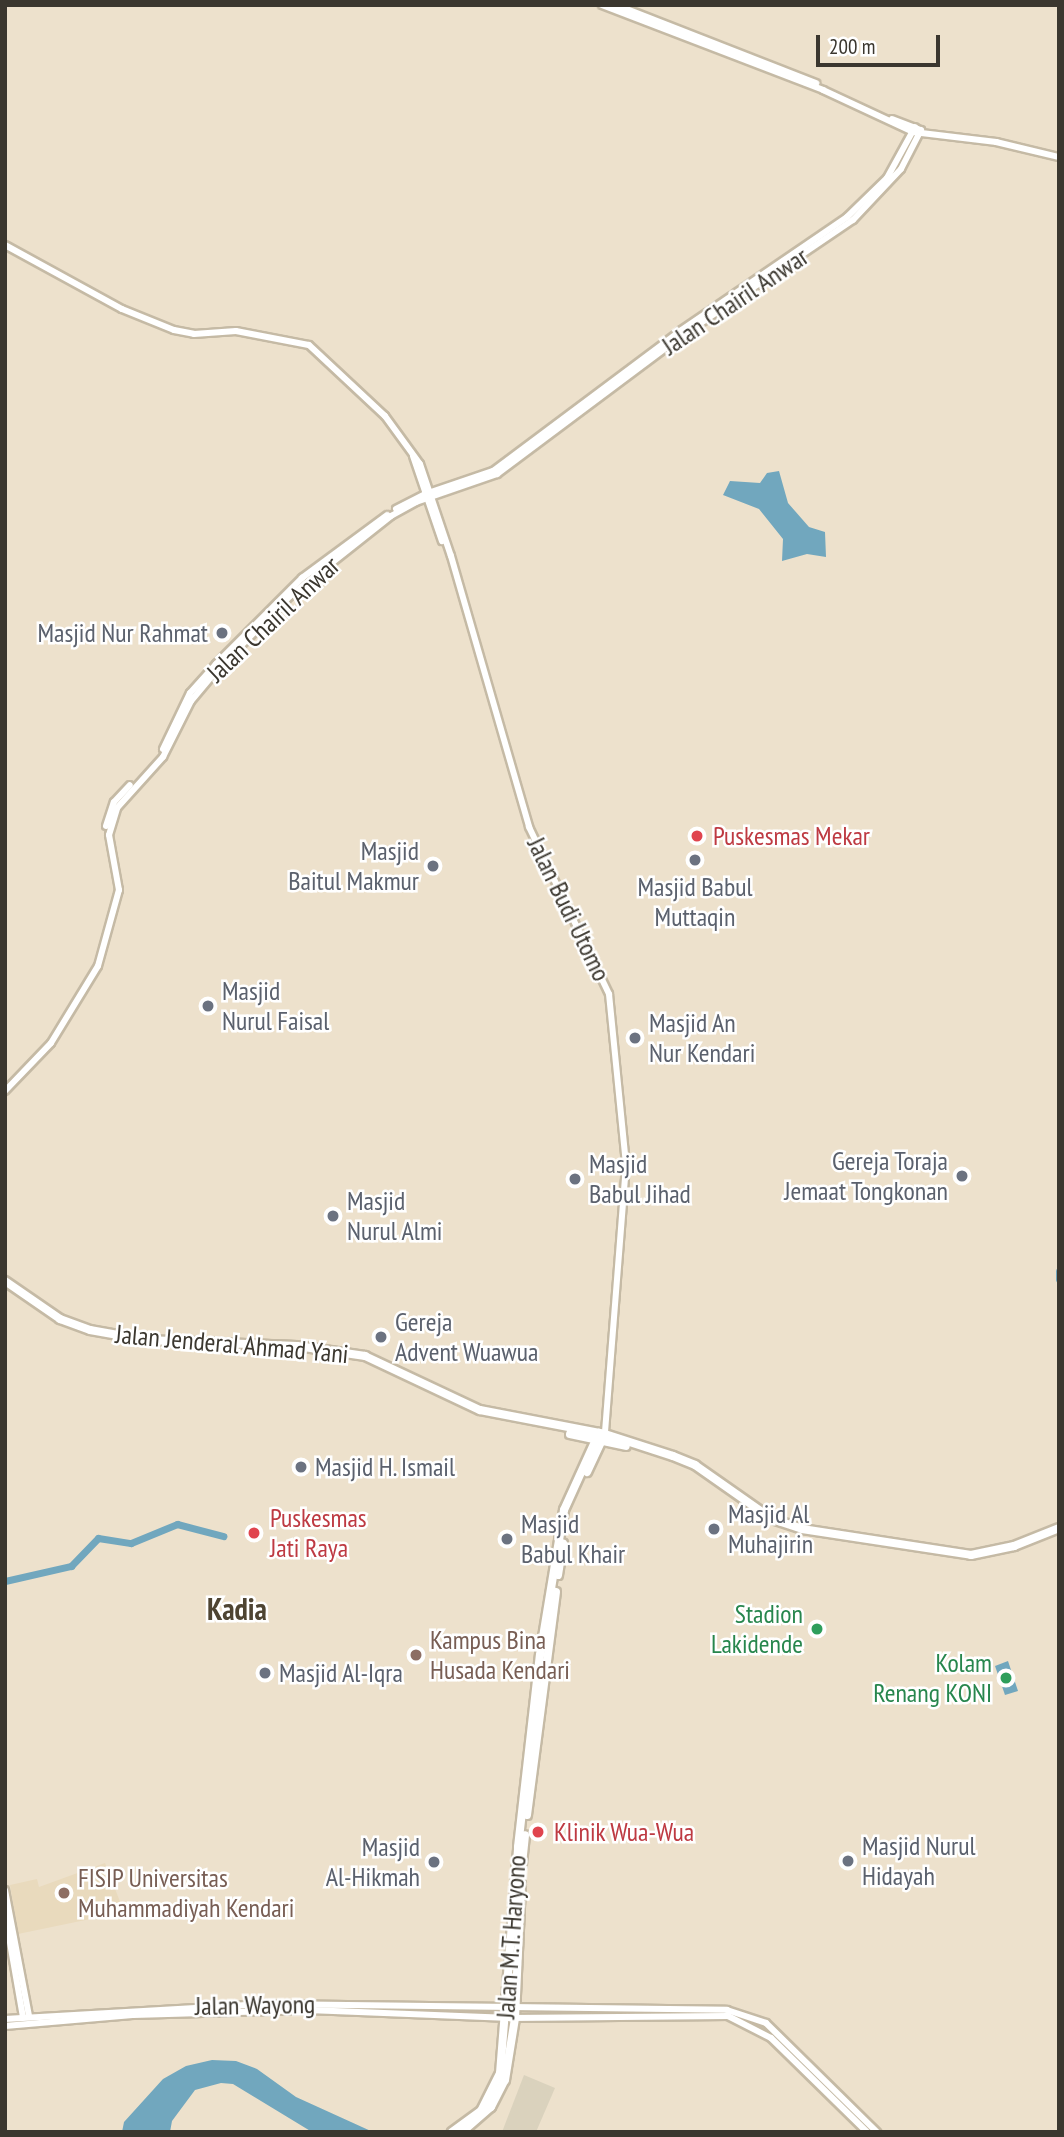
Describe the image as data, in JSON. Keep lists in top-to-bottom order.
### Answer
{
  "streets": {
    "highway": ["Jalan Jenderal Ahmad Yani", "Jalan M.T. Haryono"],
    "main road": ["Jalan Chairil Anwar", "Jalan Budi Utomo", "Jalan Wayong"]
  },
  "crossings": [
    ["Jalan Chairil Anwar", "Jalan Budi Utomo"],
    ["Jalan Budi Utomo", "Jalan Jenderal Ahmad Yani"],
    ["Jalan Budi Utomo", "Jalan M.T. Haryono"],
    ["Jalan Jenderal Ahmad Yani", "Jalan M.T. Haryono"],
    ["Jalan M.T. Haryono", "Jalan Wayong"]
  ],
  "districts": ["Kadia"],
  "places": [
    "Masjid Nur Rahmat",
    "Puskesmas Mekar",
    "Masjid Babul Muttaqin",
    "Masjid Baitul Makmur",
    "Masjid Nurul Faisal",
    "Masjid An Nur Kendari",
    "Gereja Toraja Jemaat Tongkonan",
    "Masjid Babul Jihad",
    "Masjid Nurul Almi",
    "Gereja Advent Wuawua",
    "Masjid H. Ismail",
    "Masjid Al Muhajirin",
    "Puskesmas Jati Raya",
    "Masjid Babul Khair",
    "Stadion Lakidende",
    "Kampus Bina Husada Kendari",
    "Masjid Al-Iqra",
    "Kolam Renang KONI",
    "Klinik Wua-Wua",
    "Masjid Nurul Hidayah",
    "Masjid Al-Hikmah",
    "FISIP Universitas Muhammadiyah Kendari"
  ],
  "scale_bar": "200 m"
}
